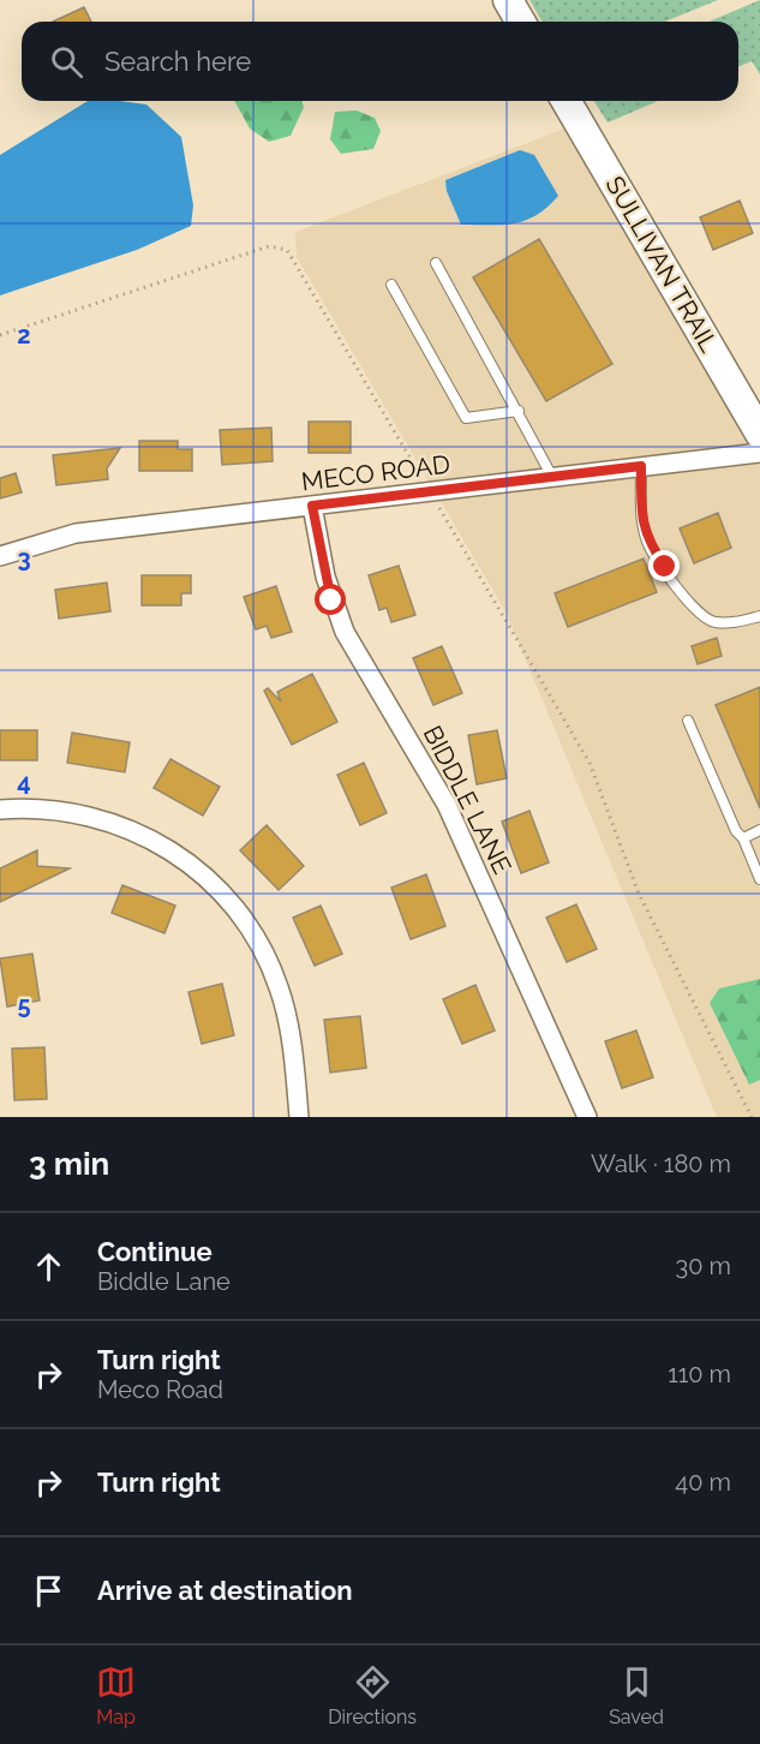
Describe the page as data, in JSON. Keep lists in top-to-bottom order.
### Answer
{
  "streets": {
    "main road": ["SULLIVAN TRAIL"],
    "street": ["MECO ROAD", "BIDDLE LANE"]
  },
  "crossings": [
    ["MECO ROAD", "BIDDLE LANE"]
  ],
  "page": {
    "search": "Search here",
    "heading": ["3 min", "Walk · 180 m"],
    "list": [
      ["Continue", "Biddle Lane", "30 m"],
      ["Turn right", "Meco Road", "110 m"],
      ["Turn right", "40 m"],
      "Arrive at destination"
    ],
    "nav": ["Map", "Directions", "Saved"]
  },
  "grid": {
    "rows": [
      "2",
      "3",
      "4",
      "5"
    ]
  }
}
